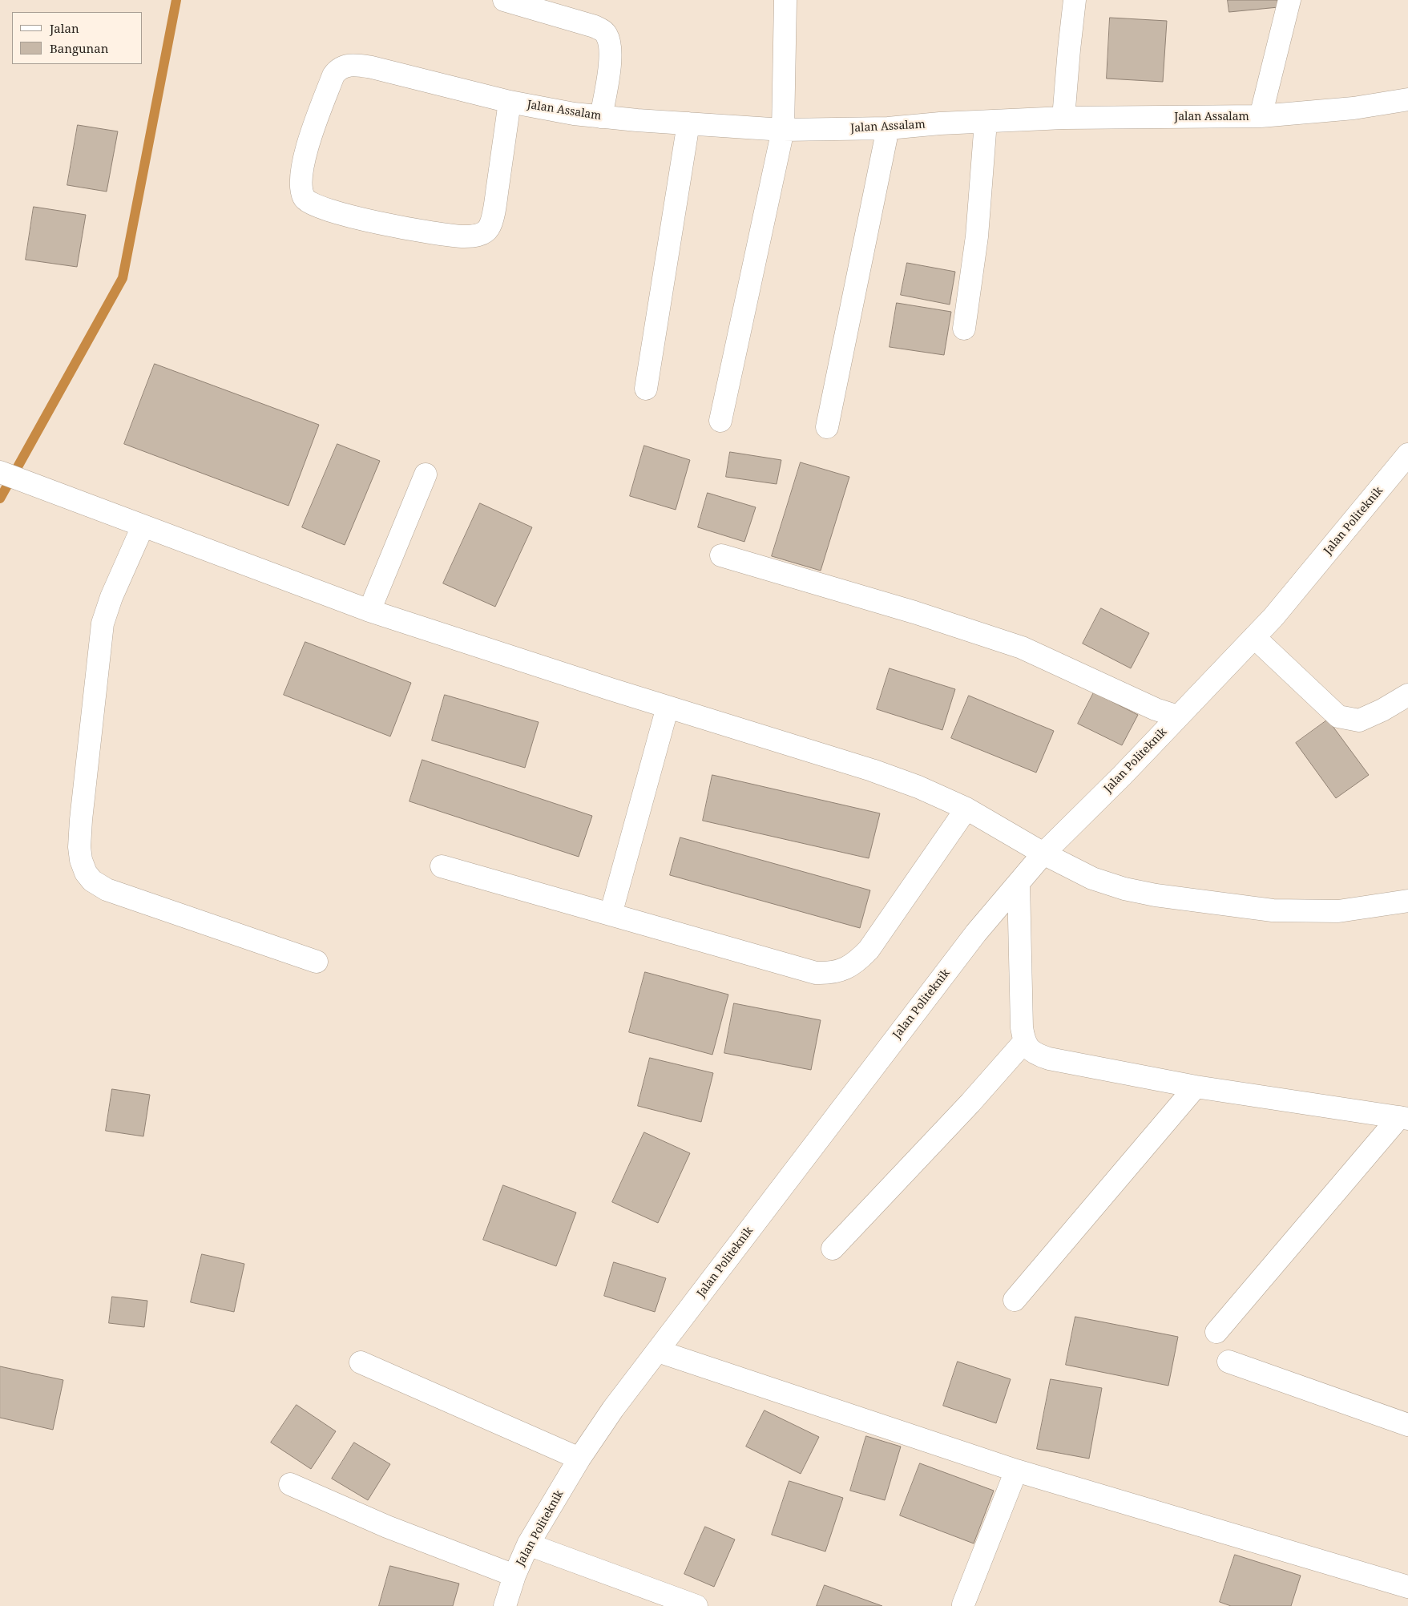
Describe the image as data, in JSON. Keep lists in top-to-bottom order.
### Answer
{
  "streets": {
    "street": ["Jalan Assalam", "Jalan Politeknik"]
  },
  "legend": ["Jalan", "Bangunan"]
}
